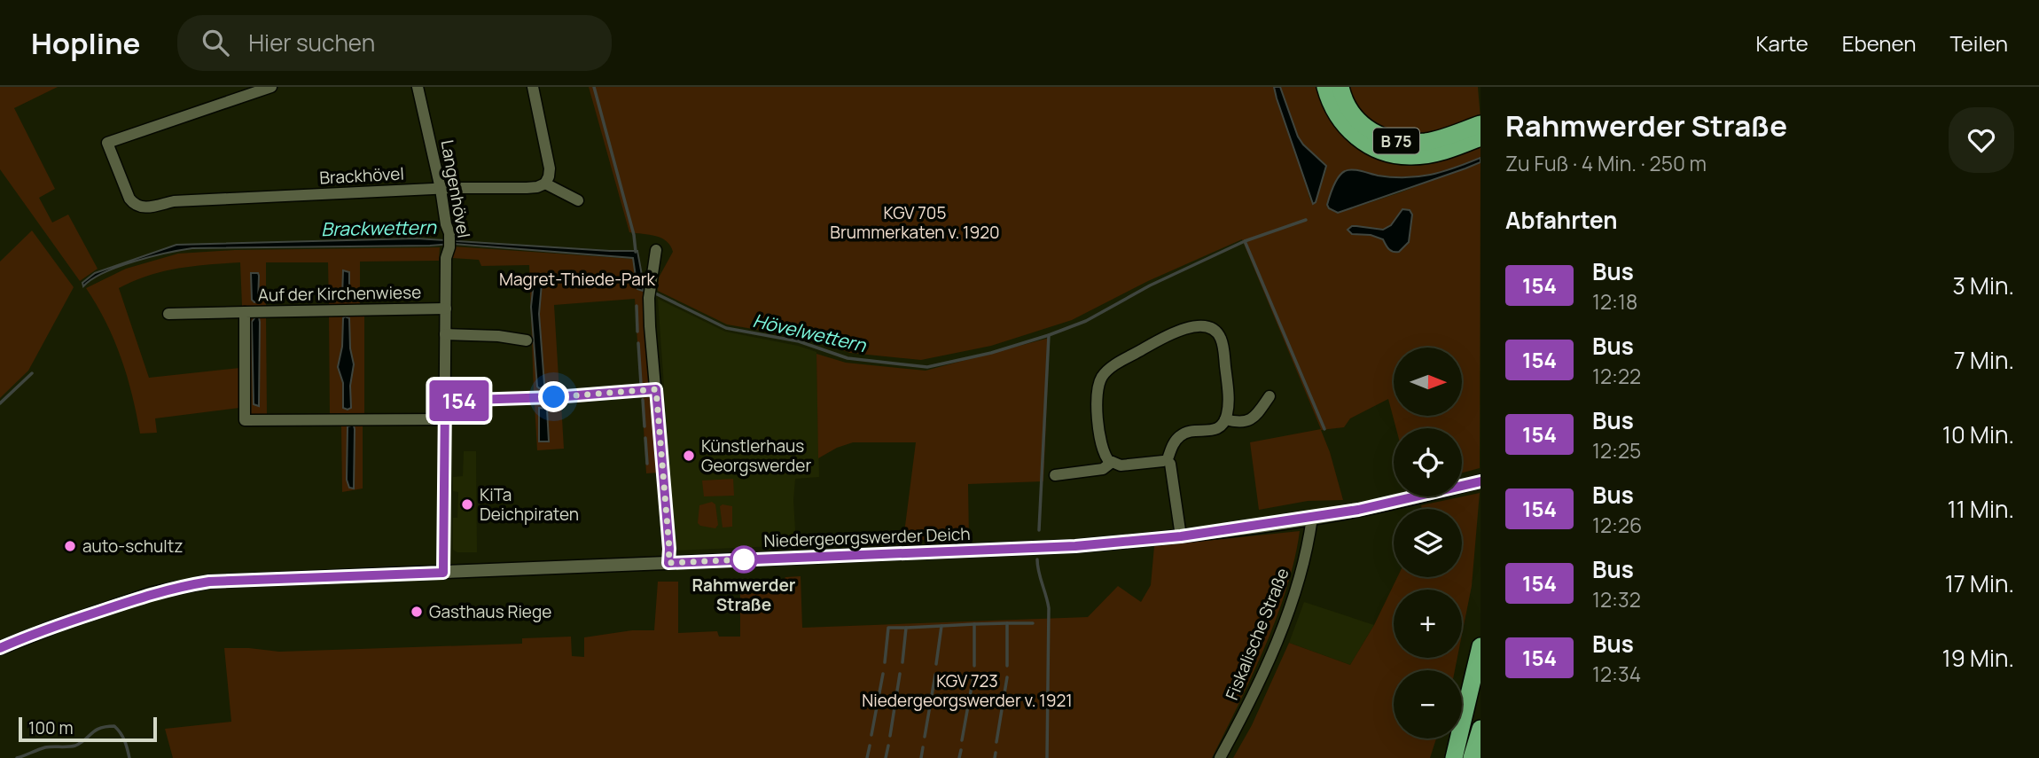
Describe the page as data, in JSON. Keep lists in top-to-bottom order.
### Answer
{
  "streets": {
    "highway": ["B 75"],
    "street": [
      "Brackhövel",
      "Langenhövel",
      "Auf der Kirchenwiese",
      "Niedergeorgswerder Deich",
      "Fiskalische Straße"
    ]
  },
  "crossings": [
    ["Brackhövel", "Langenhövel"],
    ["Langenhövel", "Auf der Kirchenwiese"],
    ["Langenhövel", "Niedergeorgswerder Deich"],
    ["Niedergeorgswerder Deich", "Fiskalische Straße"]
  ],
  "water": ["Brackwettern", "Hövelwettern"],
  "parks": ["KGV 705 Brummerkaten v. 1920", "Magret-Thiede-Park", "KGV 723 Niedergeorgswerder v. 1921"],
  "places": [
    "Künstlerhaus Georgswerder",
    "KiTa Deichpiraten",
    "auto-schultz",
    "Rahmwerder Straße",
    "Gasthaus Riege"
  ],
  "lines": ["bus line 154"],
  "scale_bar": "100 m",
  "north": "right",
  "page": {
    "header": "Hopline",
    "search": "Hier suchen",
    "nav": ["Karte", "Ebenen", "Teilen"],
    "on_map": "154",
    "heading": [
      ["Rahmwerder Straße", "Zu Fuß · 4 Min. · 250 m"],
      "Abfahrten"
    ],
    "list": [
      {
        "mark": "154",
        "name": "Bus",
        "note": "12:18",
        "value": "3 Min."
      },
      {
        "mark": "154",
        "name": "Bus",
        "note": "12:22",
        "value": "7 Min."
      },
      {
        "mark": "154",
        "name": "Bus",
        "note": "12:25",
        "value": "10 Min."
      },
      {
        "mark": "154",
        "name": "Bus",
        "note": "12:26",
        "value": "11 Min."
      },
      {
        "mark": "154",
        "name": "Bus",
        "note": "12:32",
        "value": "17 Min."
      },
      {
        "mark": "154",
        "name": "Bus",
        "note": "12:34",
        "value": "19 Min."
      }
    ],
    "map_buttons": ["+", "−"],
    "scale": "100 m"
  }
}
